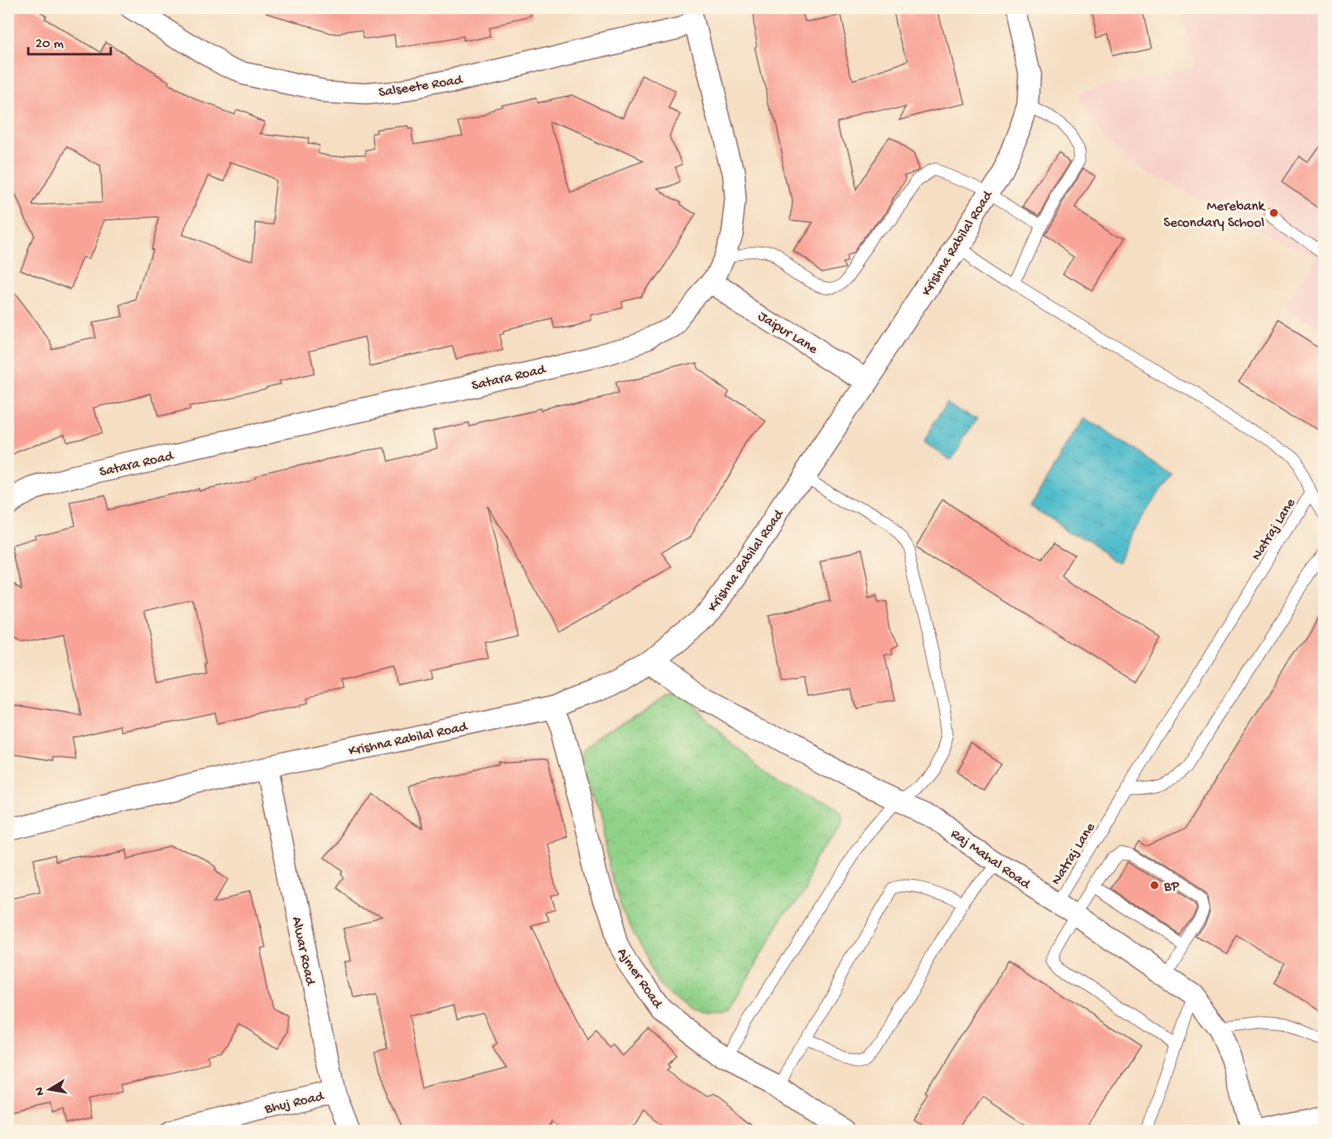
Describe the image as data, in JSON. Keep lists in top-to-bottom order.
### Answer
{
  "streets": {
    "street": [
      "Salseete Road",
      "Krishna Rabilal Road",
      "Jaipur Lane",
      "Satara Road",
      "Raj Mahal Road",
      "Alwar Road",
      "Ajmer Road",
      "Bhuj Road"
    ],
    "lane": ["Natraj Lane"]
  },
  "crossings": [
    ["Salseete Road", "Satara Road"],
    ["Krishna Rabilal Road", "Jaipur Lane"],
    ["Krishna Rabilal Road", "Natraj Lane"],
    ["Krishna Rabilal Road", "Raj Mahal Road"],
    ["Krishna Rabilal Road", "Alwar Road"],
    ["Krishna Rabilal Road", "Ajmer Road"],
    ["Jaipur Lane", "Satara Road"],
    ["Natraj Lane", "Raj Mahal Road"],
    ["Alwar Road", "Bhuj Road"]
  ],
  "places": ["Merebank Secondary School", "BP"],
  "scale_bar": "20 m",
  "north": "left"
}
